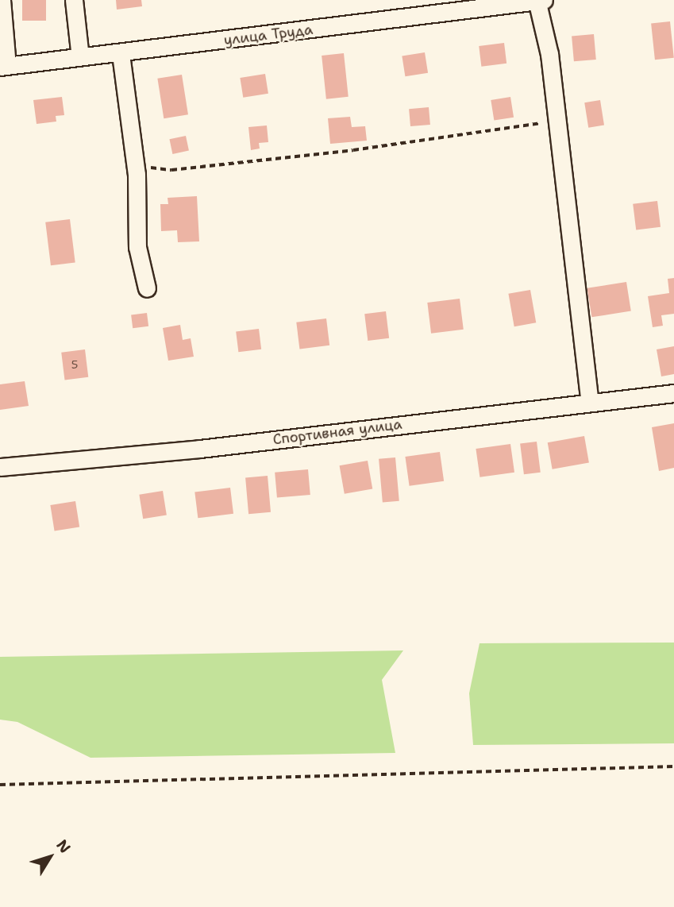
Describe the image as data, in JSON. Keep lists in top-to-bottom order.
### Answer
{
  "streets": {
    "street": ["улица Труда", "Спортивная улица"]
  },
  "house_numbers": ["5"],
  "north": "top right"
}
